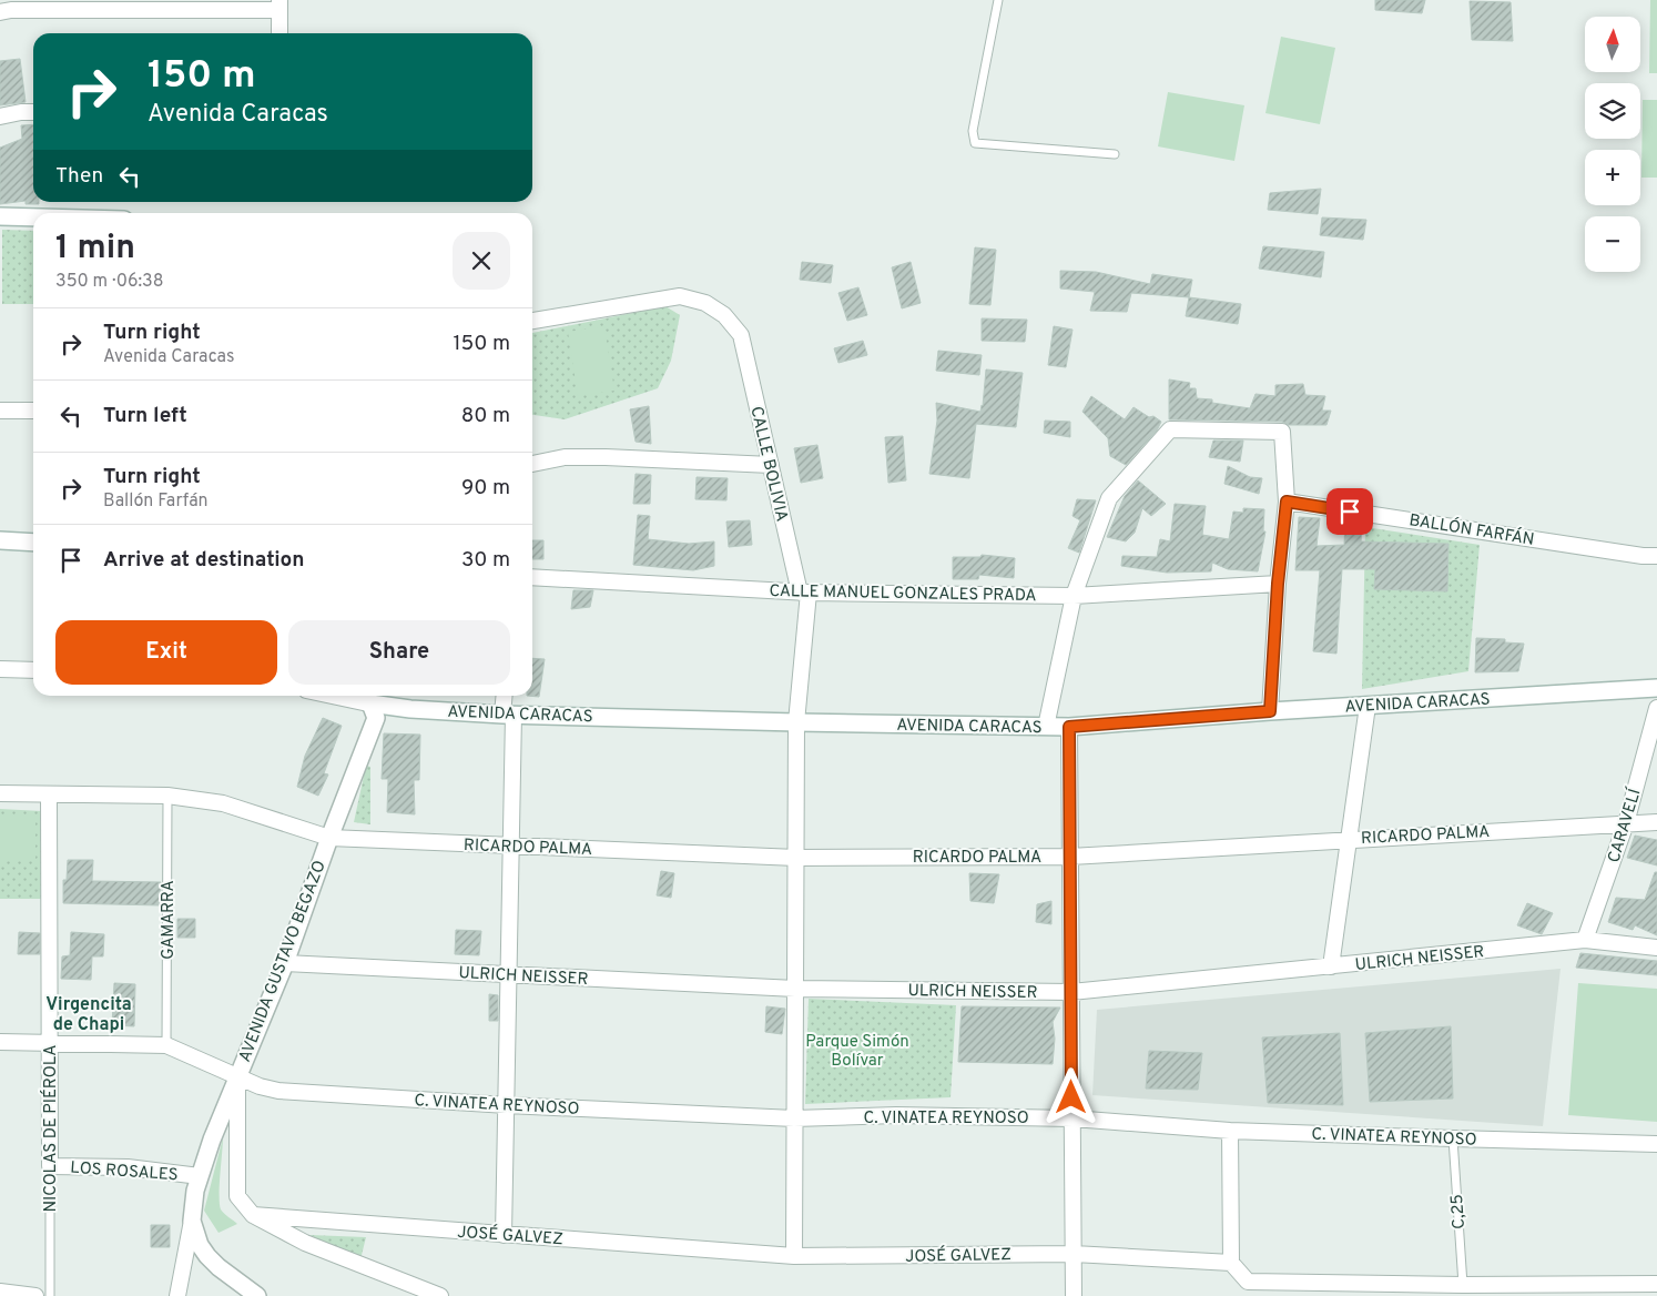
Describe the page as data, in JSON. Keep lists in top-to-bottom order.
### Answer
{
  "streets": {
    "main road": ["AVENIDA CARACAS", "AVENIDA GUSTAVO BEGAZO"],
    "street": [
      "CALLE BOLIVIA",
      "BALLÓN FARFÁN",
      "CALLE MANUEL GONZALES PRADA",
      "CARAVELÍ",
      "RICARDO PALMA",
      "ULRICH NEISSER",
      "C. VINATEA REYNOSO",
      "NICOLAS DE PIÉROLA",
      "LOS ROSALES",
      "JOSÉ GALVEZ"
    ],
    "lane": ["GAMARRA", "C,25"]
  },
  "crossings": [
    ["CALLE BOLIVIA", "CALLE MANUEL GONZALES PRADA"],
    ["CALLE BOLIVIA", "AVENIDA CARACAS"],
    ["CALLE BOLIVIA", "RICARDO PALMA"],
    ["CALLE BOLIVIA", "ULRICH NEISSER"],
    ["CALLE BOLIVIA", "C. VINATEA REYNOSO"],
    ["CALLE BOLIVIA", "JOSÉ GALVEZ"],
    ["AVENIDA CARACAS", "AVENIDA GUSTAVO BEGAZO"],
    ["CARAVELÍ", "RICARDO PALMA"],
    ["CARAVELÍ", "ULRICH NEISSER"],
    ["RICARDO PALMA", "GAMARRA"],
    ["RICARDO PALMA", "AVENIDA GUSTAVO BEGAZO"],
    ["RICARDO PALMA", "NICOLAS DE PIÉROLA"],
    ["GAMARRA", "C. VINATEA REYNOSO"],
    ["ULRICH NEISSER", "AVENIDA GUSTAVO BEGAZO"],
    ["AVENIDA GUSTAVO BEGAZO", "C. VINATEA REYNOSO"],
    ["AVENIDA GUSTAVO BEGAZO", "LOS ROSALES"],
    ["C. VINATEA REYNOSO", "C,25"],
    ["NICOLAS DE PIÉROLA", "LOS ROSALES"]
  ],
  "districts": ["Virgencita de Chapi"],
  "parks": ["Parque Simón Bolívar"],
  "north": "top",
  "page": {
    "map_buttons": ["+", "−"],
    "turn": ["150 m", "Avenida Caracas"],
    "then": "Then",
    "heading": ["1 min", "350 m · 06:38"],
    "list": [
      {
        "name": "Turn right",
        "note": "Avenida Caracas",
        "value": "150 m"
      },
      {
        "name": "Turn left",
        "value": "80 m"
      },
      {
        "name": "Turn right",
        "note": "Ballón Farfán",
        "value": "90 m"
      },
      {
        "name": "Arrive at destination",
        "value": "30 m"
      }
    ],
    "buttons": ["Exit", "Share"]
  }
}
